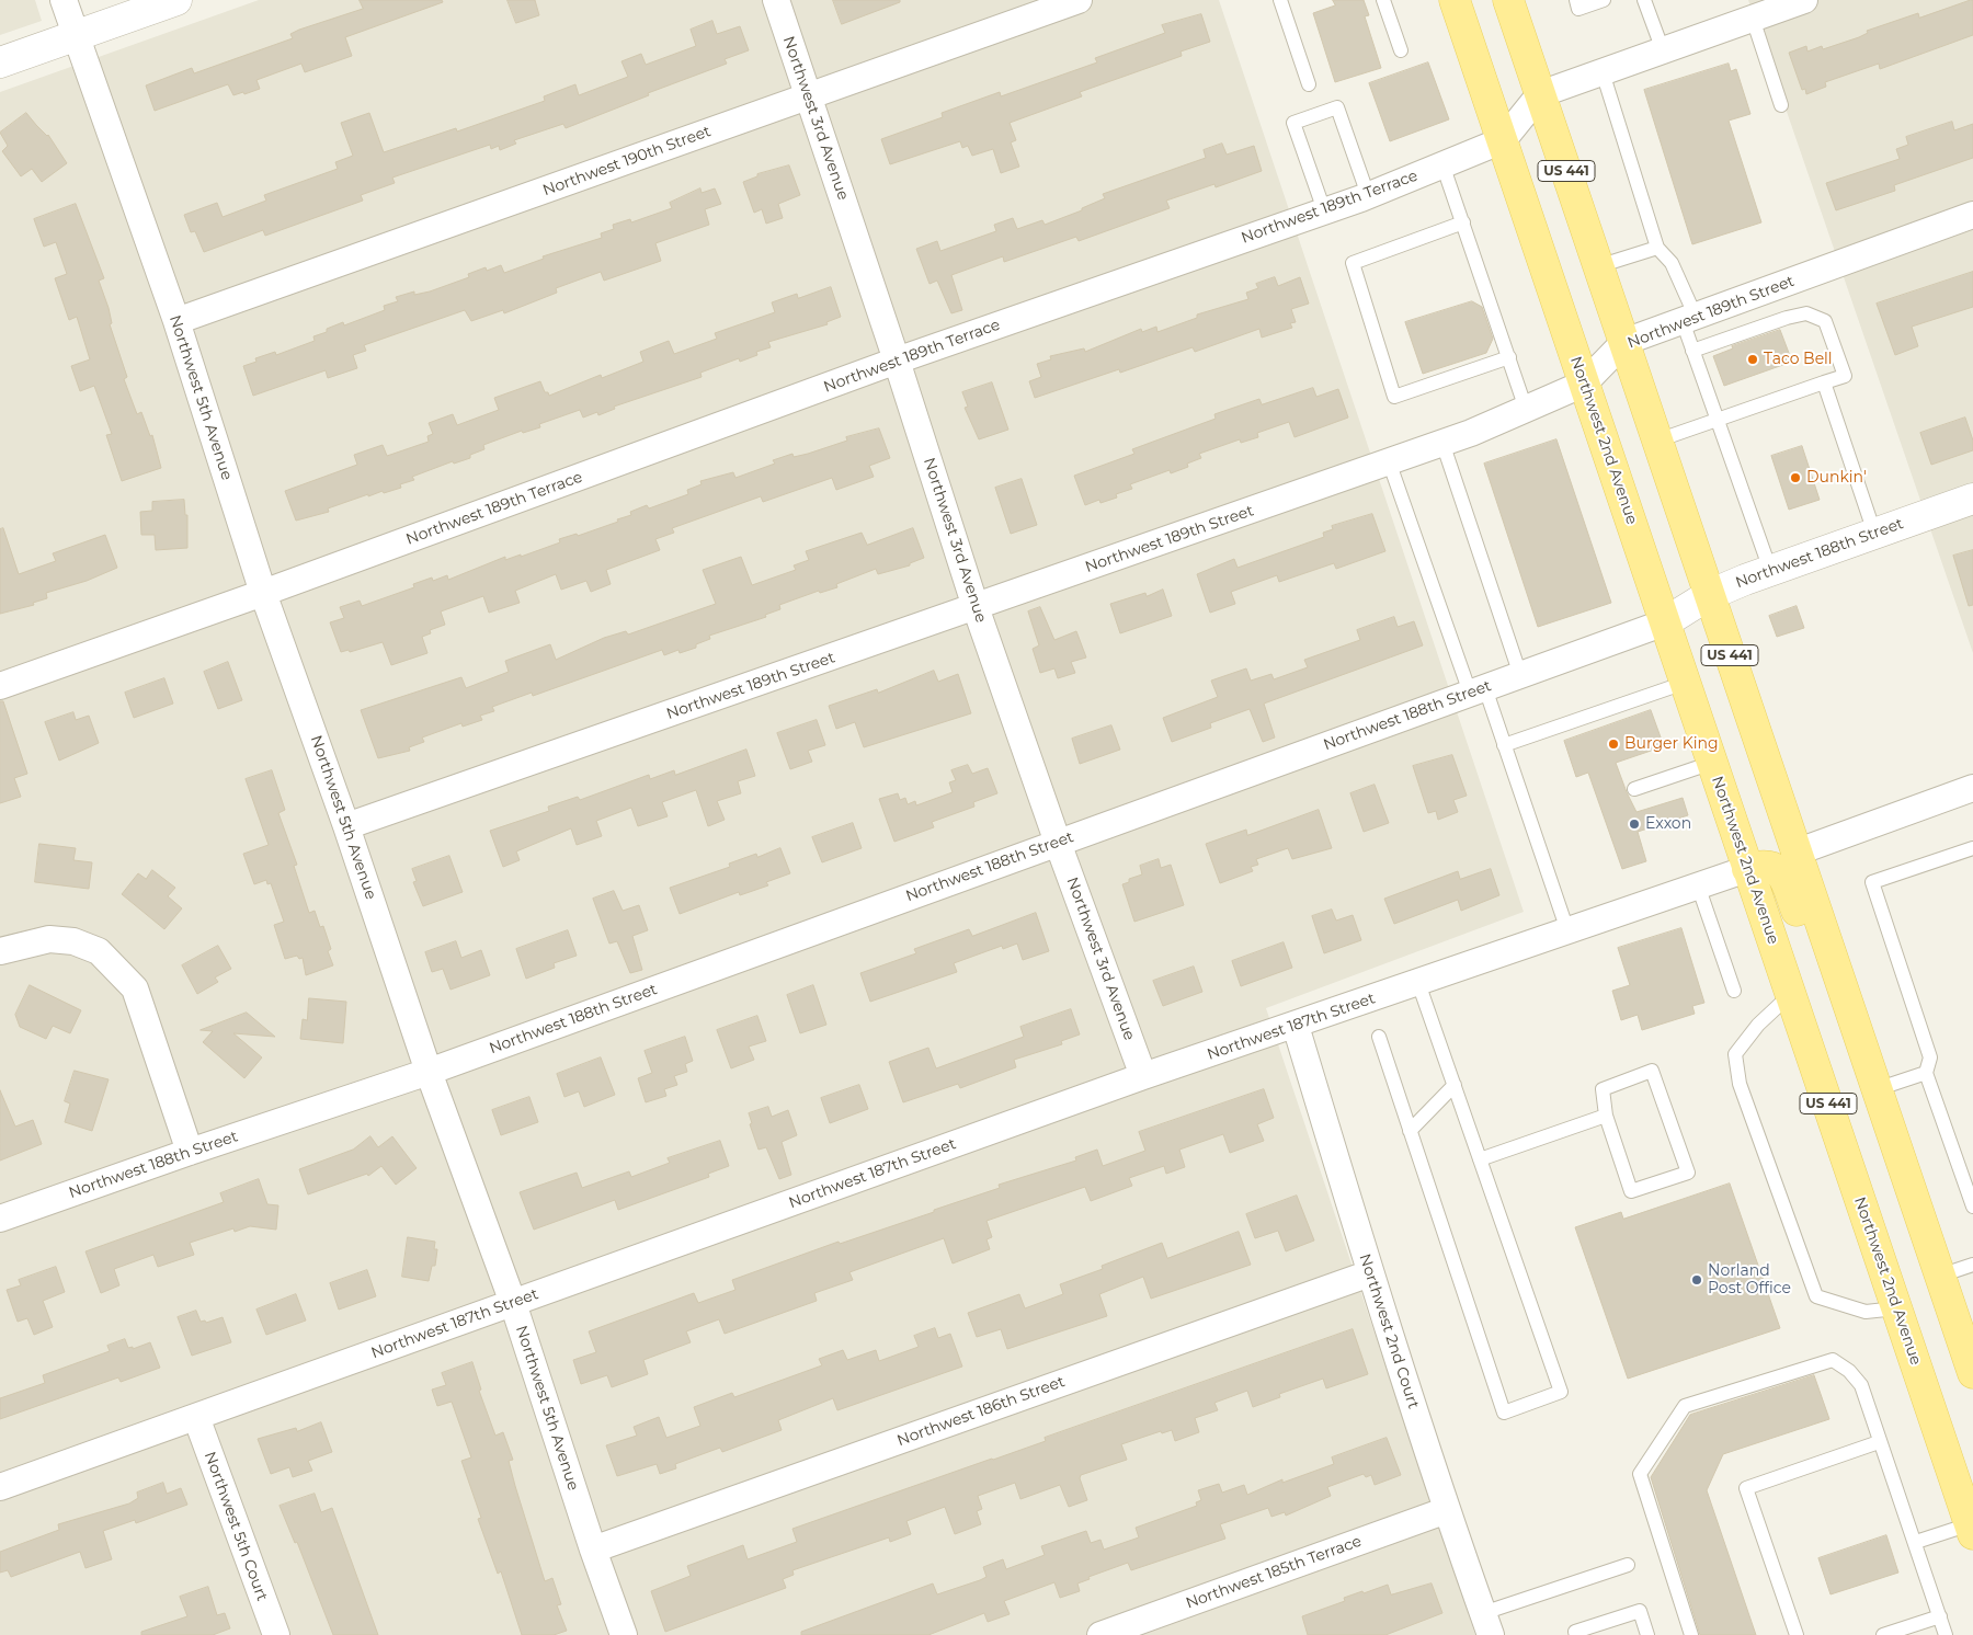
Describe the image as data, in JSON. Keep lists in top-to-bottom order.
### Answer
{
  "streets": {
    "main road": ["US 441", "Northwest 2nd Avenue"],
    "street": [
      "Northwest 3rd Avenue",
      "Northwest 190th Street",
      "Northwest 189th Terrace",
      "Northwest 189th Street",
      "Northwest 5th Avenue",
      "Northwest 188th Street",
      "Northwest 187th Street",
      "Northwest 2nd Court",
      "Northwest 186th Street",
      "Northwest 5th Court",
      "Northwest 185th Terrace"
    ]
  },
  "crossings": [
    ["Northwest 3rd Avenue", "Northwest 190th Street"],
    ["Northwest 3rd Avenue", "Northwest 189th Terrace"],
    ["Northwest 3rd Avenue", "Northwest 189th Street"],
    ["Northwest 3rd Avenue", "Northwest 188th Street"],
    ["Northwest 3rd Avenue", "Northwest 187th Street"],
    ["Northwest 190th Street", "Northwest 5th Avenue"],
    ["US 441", "Northwest 189th Terrace"],
    ["US 441", "Northwest 189th Street"],
    ["US 441", "Northwest 188th Street"],
    ["Northwest 189th Terrace", "Northwest 5th Avenue"],
    ["Northwest 189th Terrace", "Northwest 2nd Avenue"],
    ["Northwest 189th Street", "Northwest 5th Avenue"],
    ["Northwest 189th Street", "Northwest 2nd Avenue"],
    ["Northwest 5th Avenue", "Northwest 188th Street"],
    ["Northwest 5th Avenue", "Northwest 187th Street"],
    ["Northwest 5th Avenue", "Northwest 186th Street"],
    ["Northwest 2nd Avenue", "Northwest 188th Street"],
    ["Northwest 2nd Avenue", "Northwest 187th Street"],
    ["Northwest 187th Street", "Northwest 2nd Court"],
    ["Northwest 187th Street", "Northwest 5th Court"],
    ["Northwest 2nd Court", "Northwest 186th Street"],
    ["Northwest 2nd Court", "Northwest 185th Terrace"]
  ],
  "places": [
    "Taco Bell",
    "Dunkin'",
    "Burger King",
    "Exxon",
    "Norland Post Office"
  ]
}
